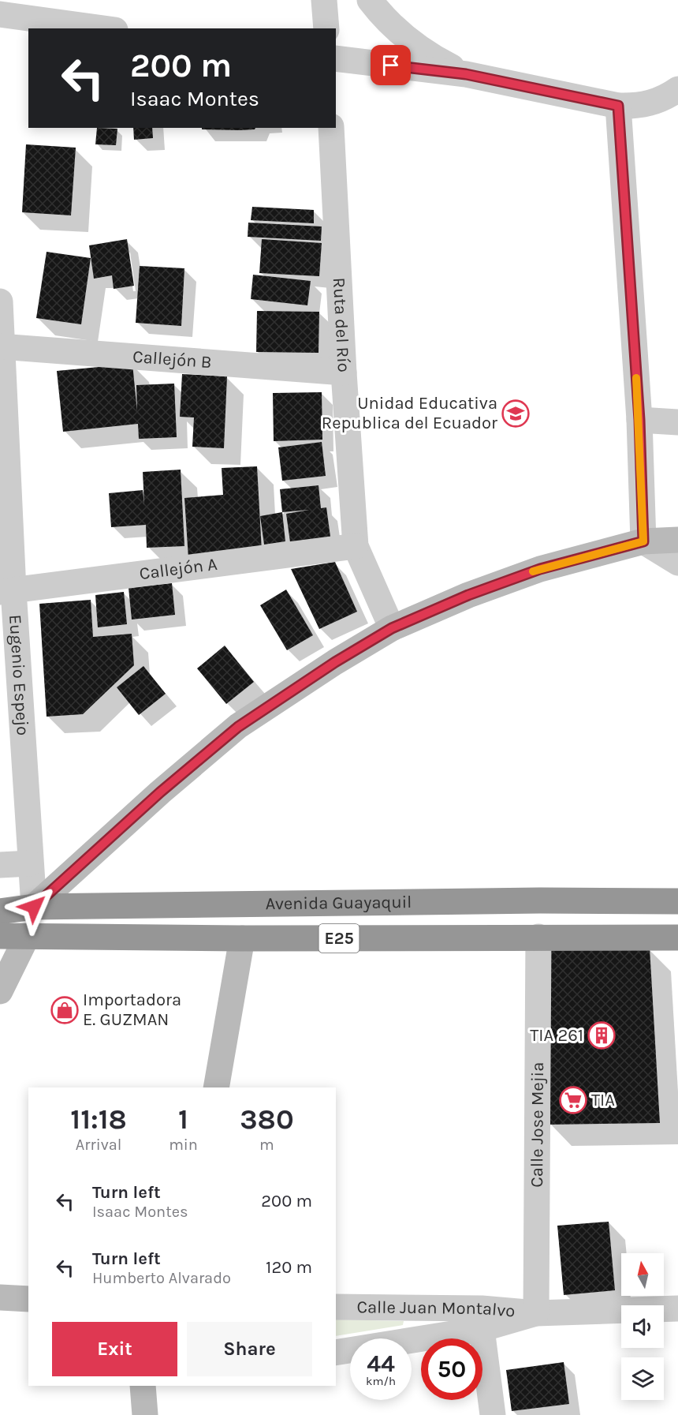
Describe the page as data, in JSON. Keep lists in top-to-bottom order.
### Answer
{
  "streets": {
    "highway": ["Avenida Guayaquil", "E25"],
    "street": [
      "Ruta del Río",
      "Callejón B",
      "Callejón A",
      "Eugenio Espejo",
      "Calle Jose Mejia",
      "Calle Juan Montalvo"
    ]
  },
  "crossings": [
    ["Ruta del Río", "Callejón B"],
    ["Ruta del Río", "Callejón A"],
    ["Callejón B", "Eugenio Espejo"],
    ["Callejón A", "Eugenio Espejo"],
    ["Eugenio Espejo", "Avenida Guayaquil"],
    ["Avenida Guayaquil", "Calle Jose Mejia"],
    ["Calle Jose Mejia", "Calle Juan Montalvo"]
  ],
  "places": {
    "school or university": ["Unidad Educativa Republica del Ecuador"],
    "shop": ["Importadora E. GUZMAN"],
    "building": ["TIA 261"],
    "supermarket": ["TIA"]
  },
  "north": "top",
  "page": {
    "turn": ["200 m", "Isaac Montes"],
    "eta": [
      "11:18",
      "Arrival",
      "1",
      "min",
      "380",
      "m"
    ],
    "list": [
      {
        "name": "Turn left",
        "note": "Isaac Montes",
        "value": "200 m"
      },
      {
        "name": "Turn left",
        "note": "Humberto Alvarado",
        "value": "120 m"
      }
    ],
    "buttons": ["Exit", "Share"],
    "speed": "44 km/h",
    "limit": "50"
  }
}
